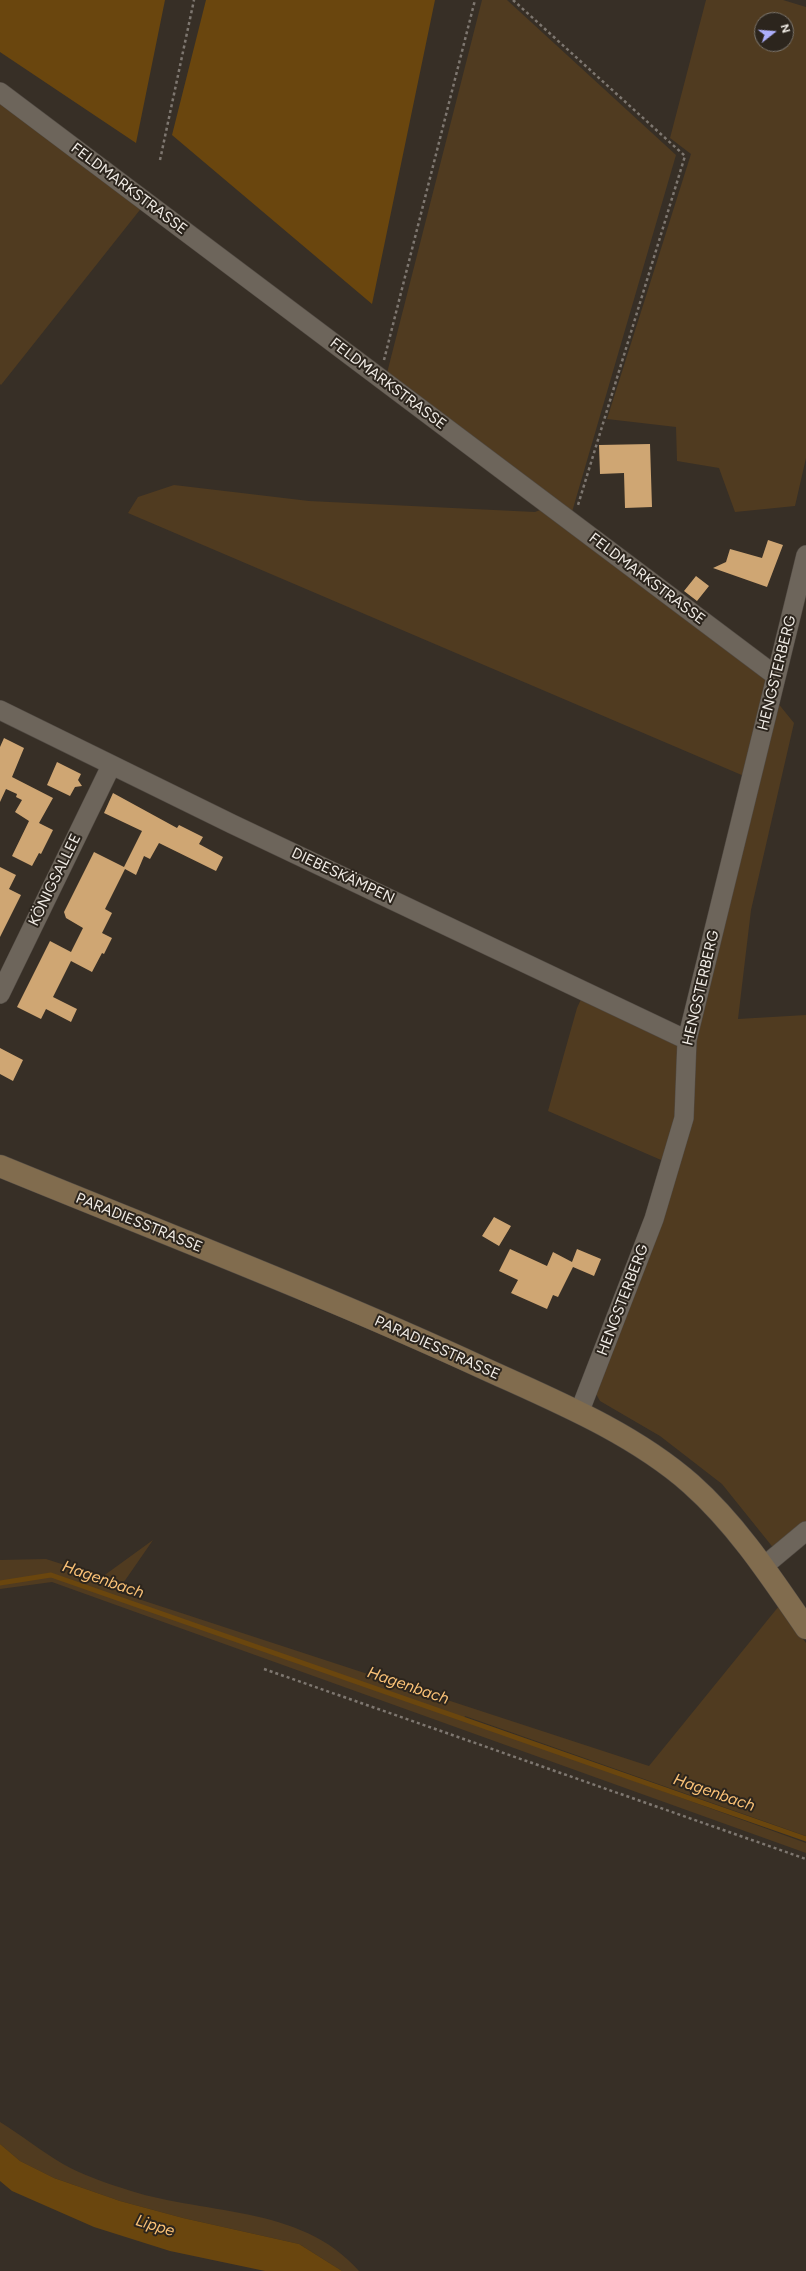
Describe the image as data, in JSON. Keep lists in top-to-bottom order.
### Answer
{
  "streets": {
    "main road": ["PARADIESSTRASSE"],
    "street": [
      "FELDMARKSTRASSE",
      "HENGSTERBERG",
      "DIEBESKÄMPEN",
      "KÖNIGSALLEE"
    ]
  },
  "crossings": [
    ["FELDMARKSTRASSE", "HENGSTERBERG"],
    ["HENGSTERBERG", "DIEBESKÄMPEN"],
    ["HENGSTERBERG", "PARADIESSTRASSE"],
    ["DIEBESKÄMPEN", "KÖNIGSALLEE"]
  ],
  "water": ["Hagenbach", "Lippe"],
  "north": "right"
}
